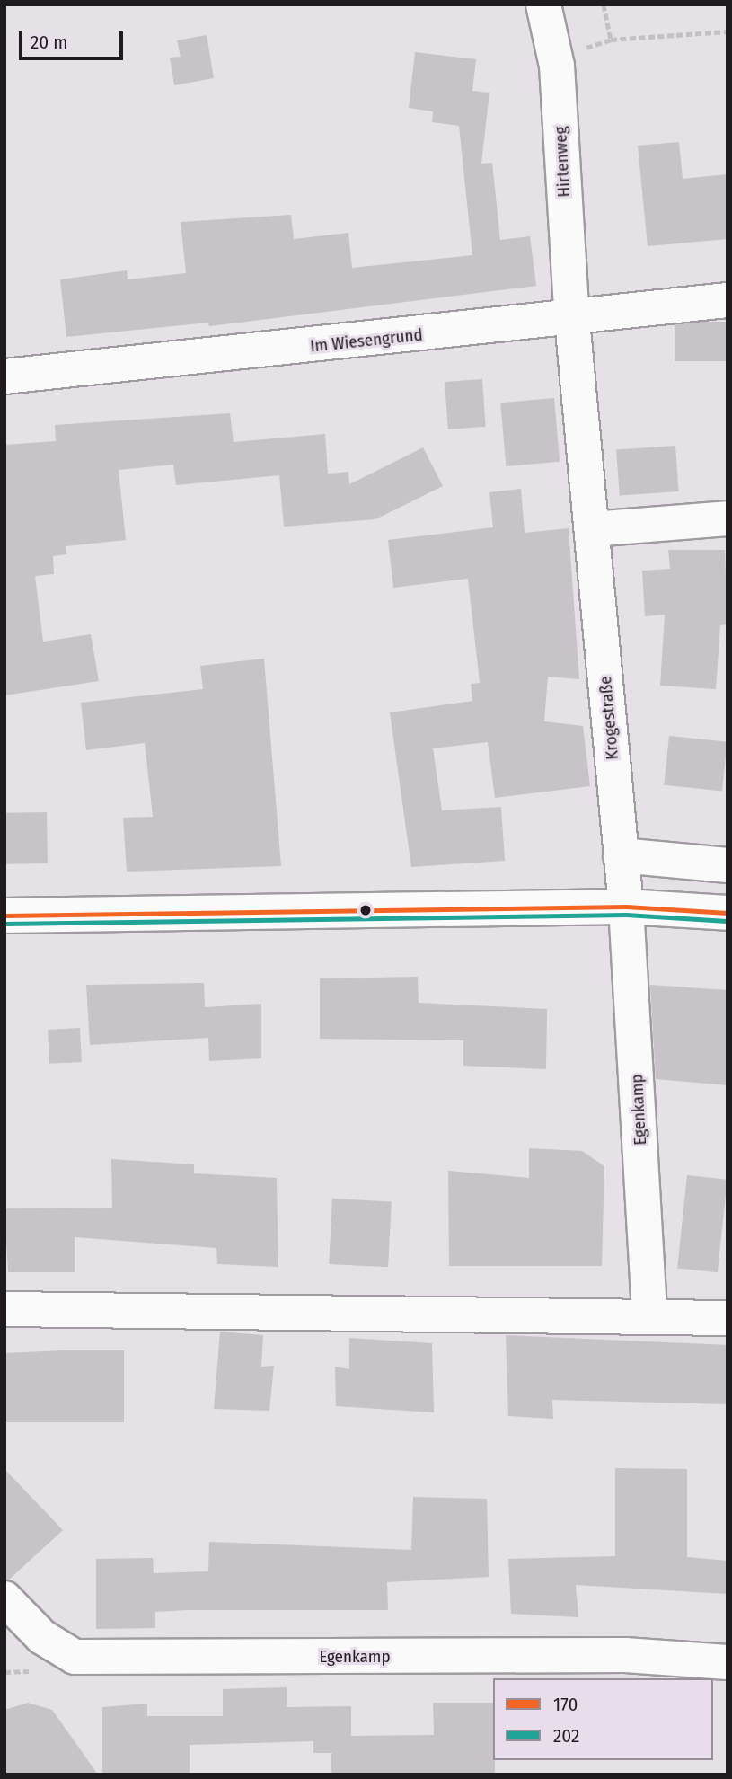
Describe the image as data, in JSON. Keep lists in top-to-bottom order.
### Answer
{
  "streets": {
    "street": [
      "Hirtenweg",
      "Im Wiesengrund",
      "Krogestraße",
      "Egenkamp"
    ]
  },
  "crossings": [
    ["Hirtenweg", "Im Wiesengrund"],
    ["Hirtenweg", "Krogestraße"],
    ["Im Wiesengrund", "Krogestraße"],
    ["Krogestraße", "Egenkamp"]
  ],
  "lines": ["transit line 170", "transit line 202"],
  "legend": ["170", "202"],
  "scale_bar": "20 m"
}
